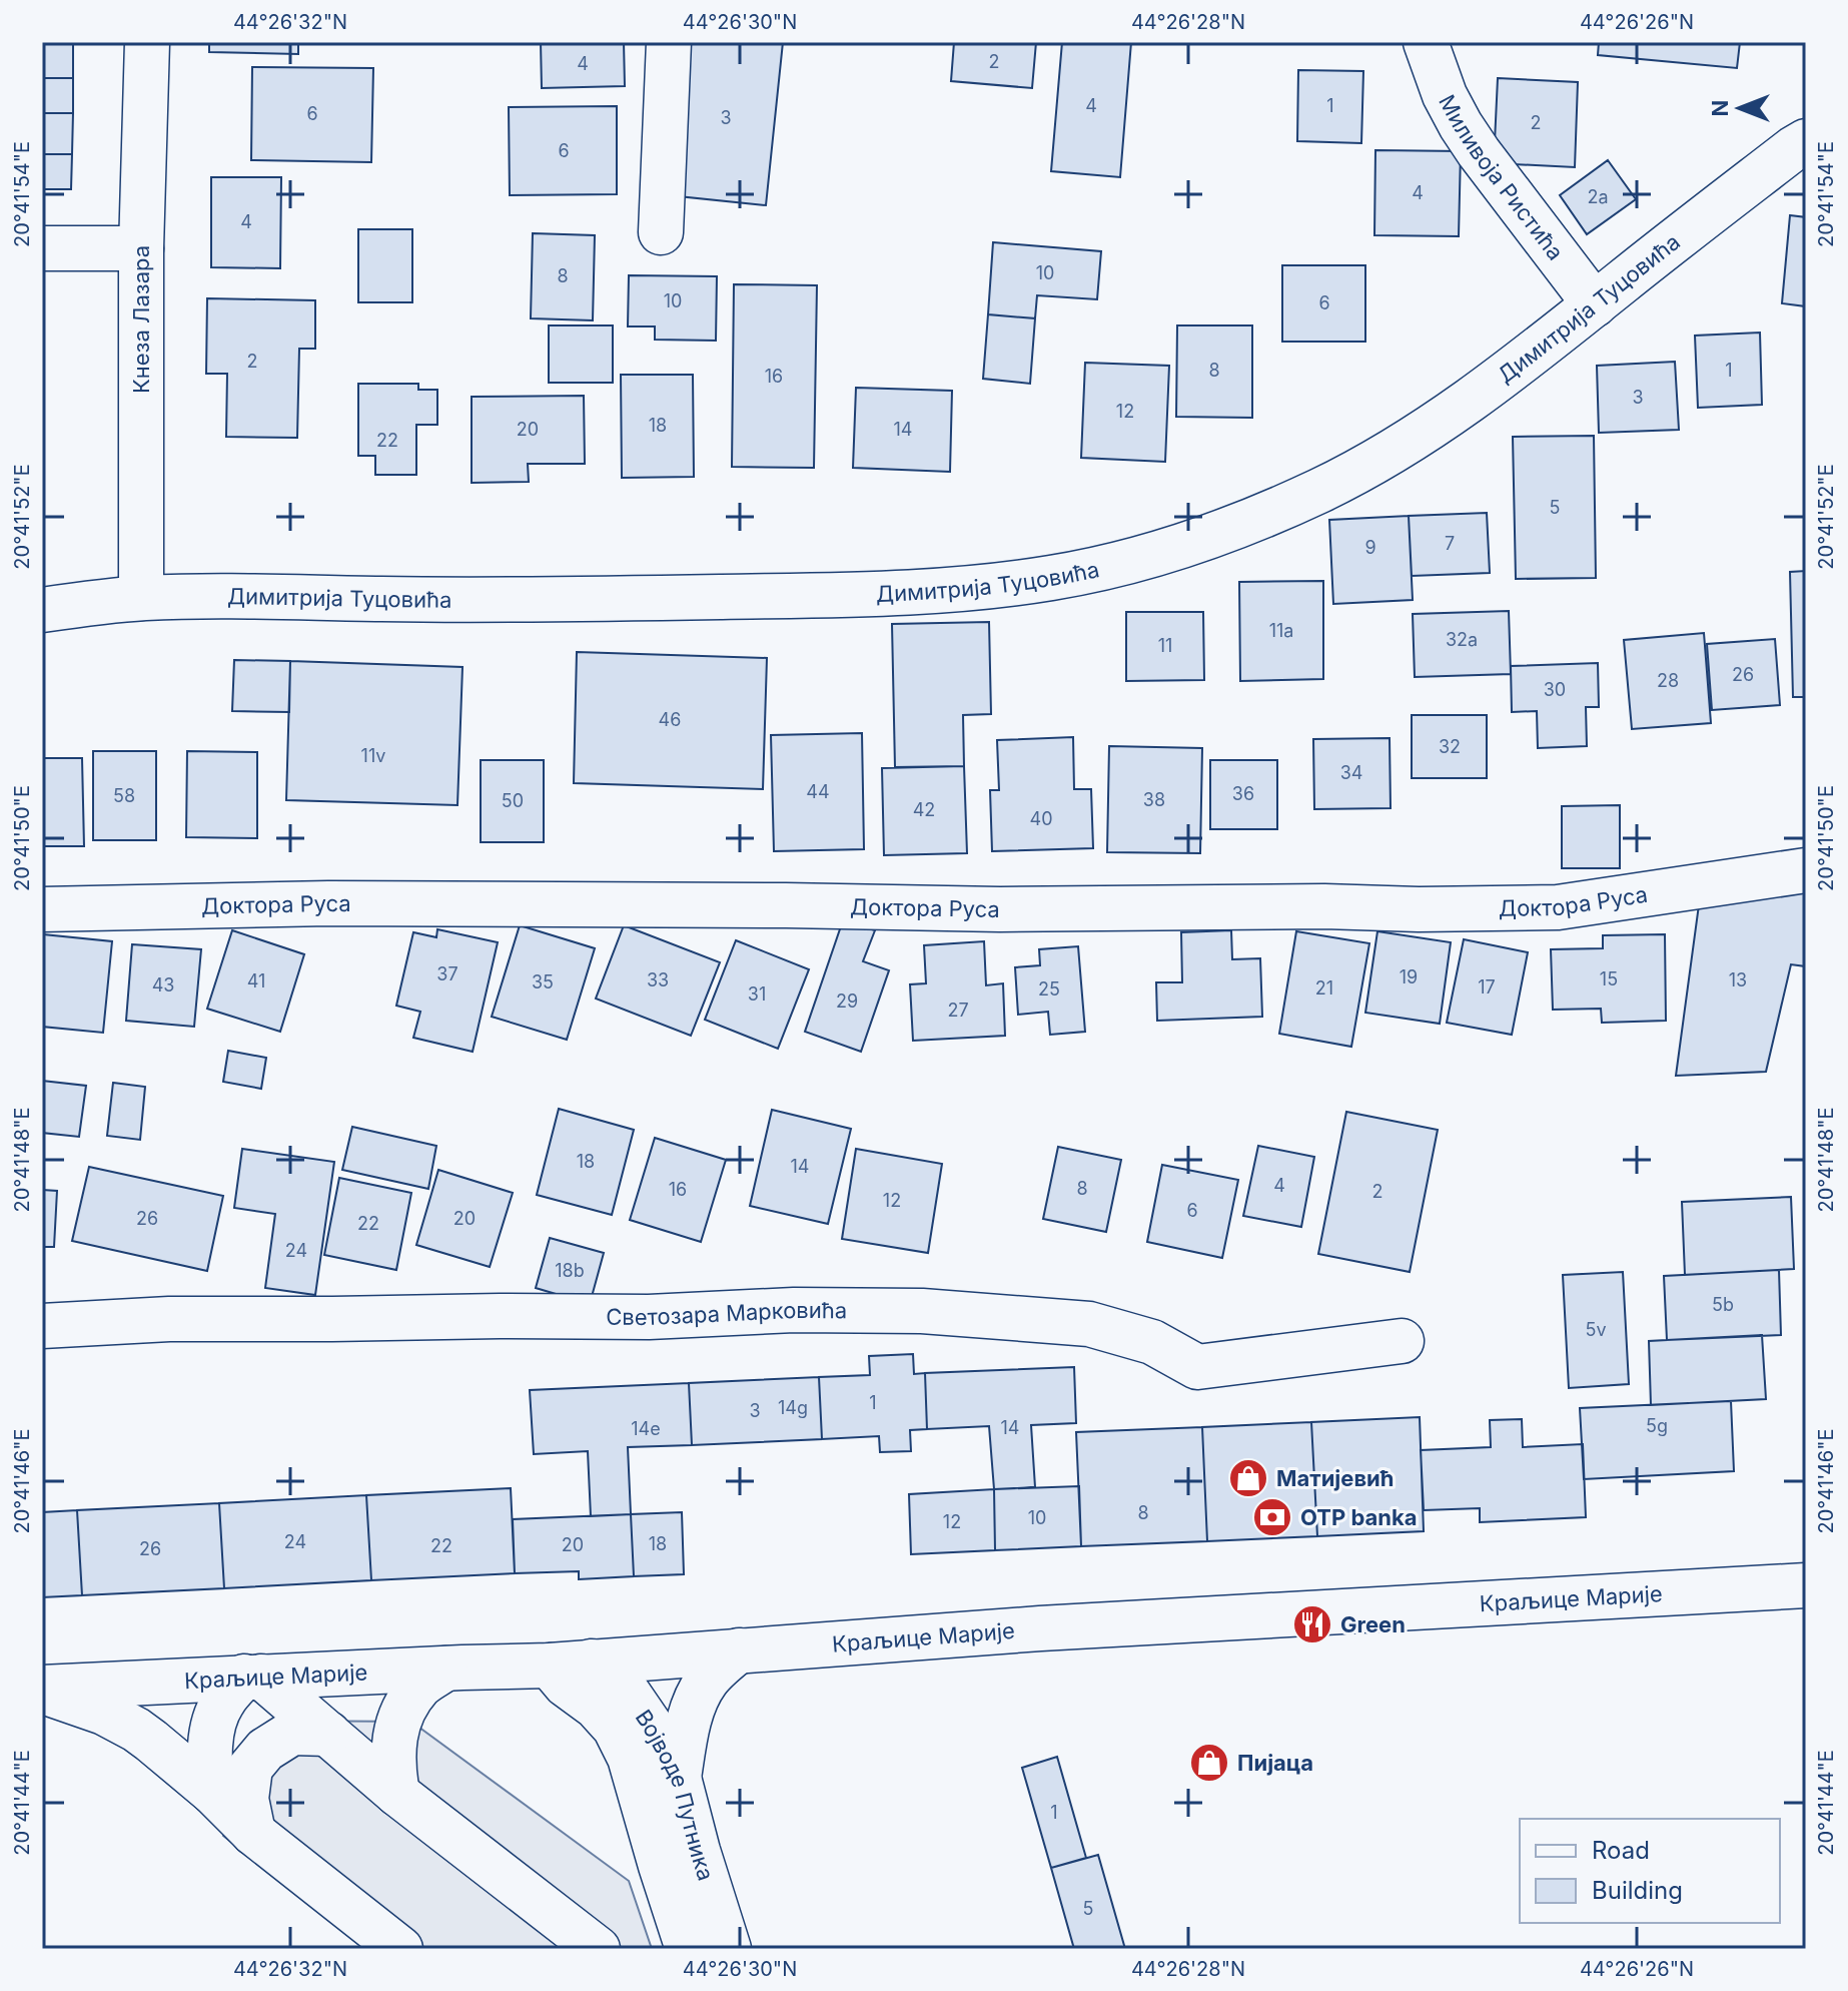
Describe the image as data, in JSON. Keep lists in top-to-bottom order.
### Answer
{
  "streets": {
    "street": [
      "Миливоја Ристића",
      "Димитрија Туцовића",
      "Кнеза Лазара",
      "Доктора Руса",
      "Светозара Марковића",
      "Краљице Марије",
      "Војводе Путника"
    ]
  },
  "crossings": [
    ["Миливоја Ристића", "Димитрија Туцовића"],
    ["Димитрија Туцовића", "Кнеза Лазара"],
    ["Краљице Марије", "Војводе Путника"]
  ],
  "places": {
    "shop": ["Матијевић", "Пијаца"],
    "bank": ["OTP banka"],
    "restaurant": ["Green"]
  },
  "house_numbers": [
    "2",
    "4",
    "4",
    "1",
    "6",
    "3",
    "2",
    "6",
    "4",
    "2a",
    "4",
    "10",
    "8",
    "10",
    "6",
    "2",
    "8",
    "1",
    "16",
    "3",
    "12",
    "18",
    "20",
    "14",
    "22",
    "5",
    "7",
    "9",
    "11a",
    "32a",
    "11",
    "26",
    "28",
    "30",
    "46",
    "32",
    "11v",
    "34",
    "44",
    "36",
    "58",
    "38",
    "50",
    "42",
    "40",
    "37",
    "19",
    "15",
    "33",
    "13",
    "41",
    "35",
    "43",
    "17",
    "21",
    "25",
    "31",
    "29",
    "27",
    "18",
    "14",
    "4",
    "8",
    "16",
    "2",
    "12",
    "6",
    "26",
    "20",
    "22",
    "24",
    "18b",
    "5b",
    "5v",
    "1",
    "14g",
    "3",
    "5g",
    "14",
    "14e",
    "8",
    "10",
    "12",
    "24",
    "18",
    "20",
    "22",
    "26",
    "1",
    "5"
  ],
  "legend": ["Road", "Building"],
  "north": "left",
  "coordinates": [
    "44°26'32\"N",
    "44°26'30\"N",
    "44°26'28\"N",
    "44°26'26\"N",
    "20°41'54\"E",
    "20°41'52\"E",
    "20°41'50\"E",
    "20°41'48\"E",
    "20°41'46\"E",
    "20°41'44\"E"
  ]
}
